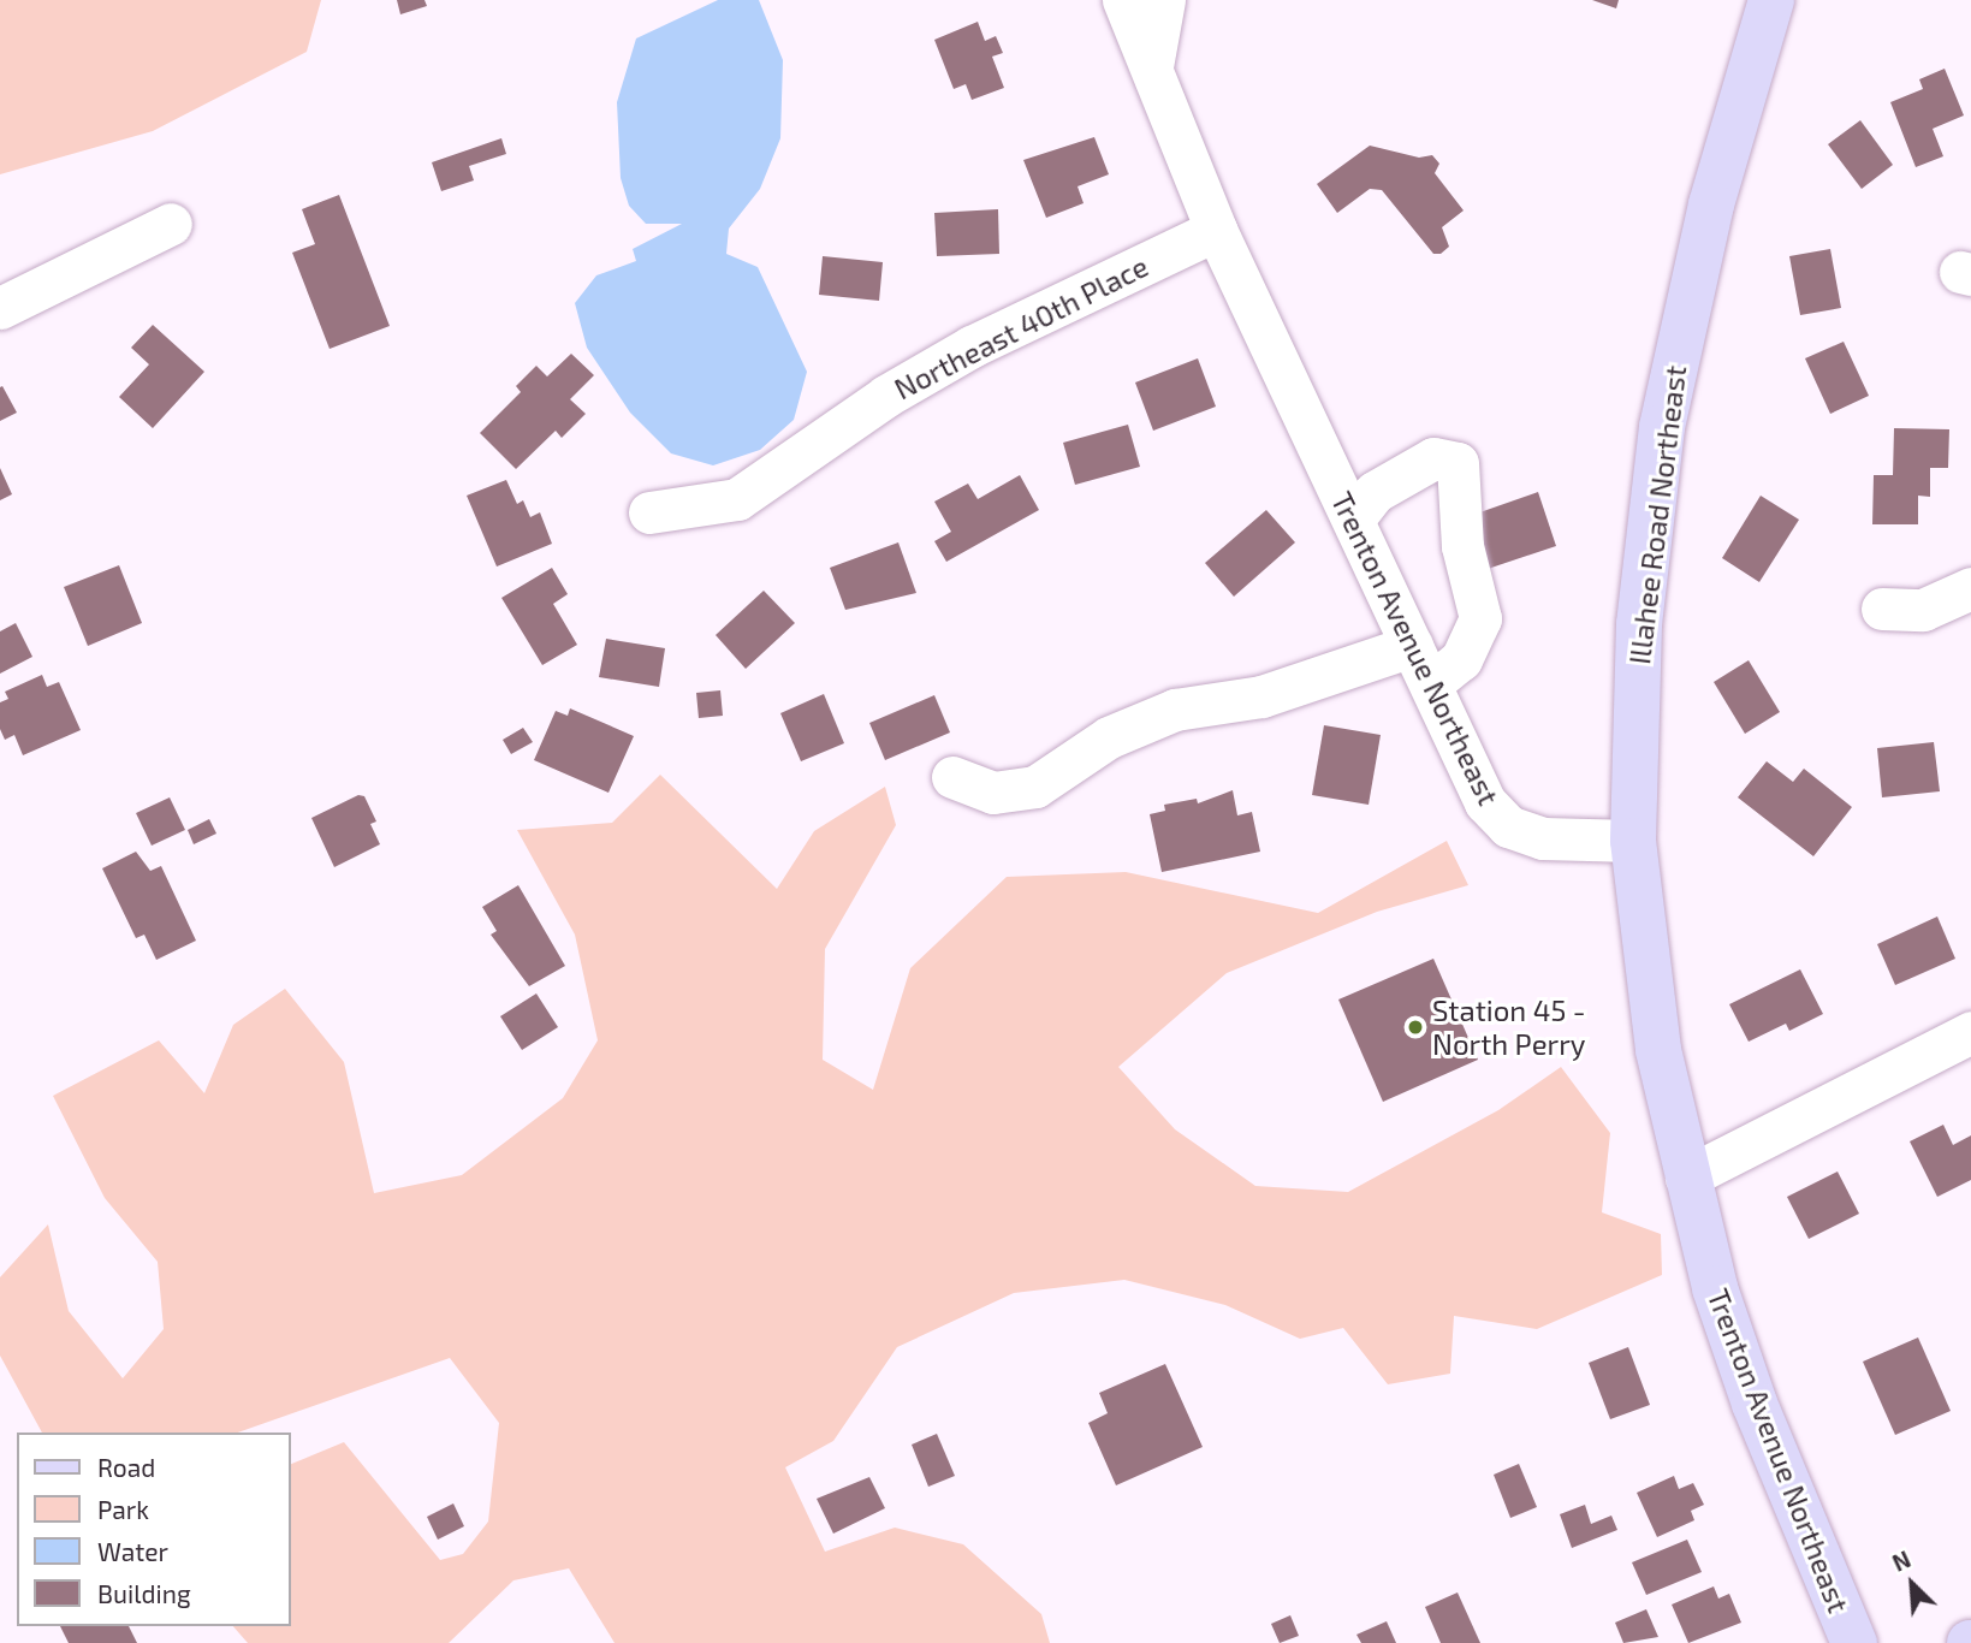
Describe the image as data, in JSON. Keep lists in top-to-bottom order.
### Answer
{
  "streets": {
    "main road": ["Illahee Road Northeast", "Trenton Avenue Northeast"],
    "street": ["Northeast 40th Place"]
  },
  "crossings": [
    ["Northeast 40th Place", "Trenton Avenue Northeast"],
    ["Illahee Road Northeast", "Trenton Avenue Northeast"]
  ],
  "places": ["Station 45 - North Perry"],
  "legend": [
    "Road",
    "Park",
    "Water",
    "Building"
  ],
  "north": "top left"
}
